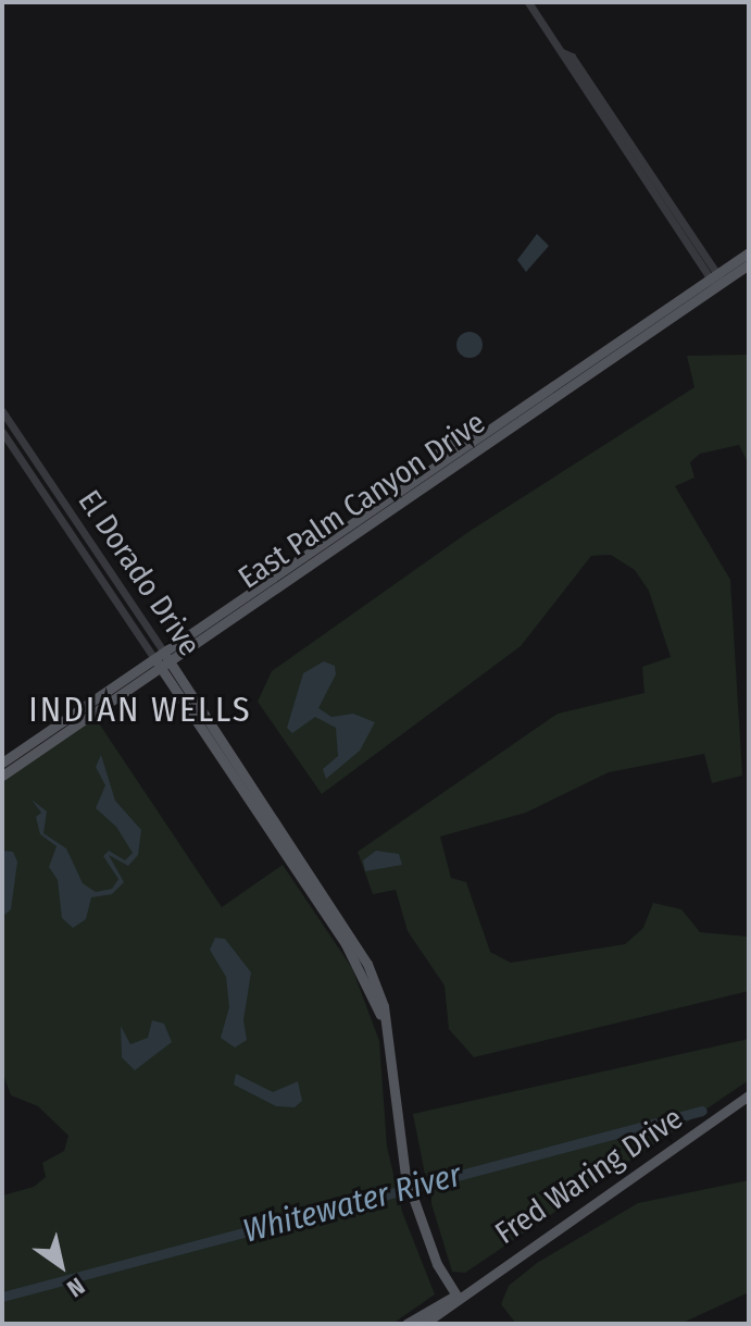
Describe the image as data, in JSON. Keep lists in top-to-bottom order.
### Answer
{
  "streets": {
    "main road": ["East Palm Canyon Drive", "El Dorado Drive", "Fred Waring Drive"]
  },
  "crossings": [
    ["East Palm Canyon Drive", "El Dorado Drive"],
    ["El Dorado Drive", "Fred Waring Drive"]
  ],
  "districts": ["INDIAN WELLS"],
  "water": ["Whitewater River"],
  "north": "bottom right"
}
